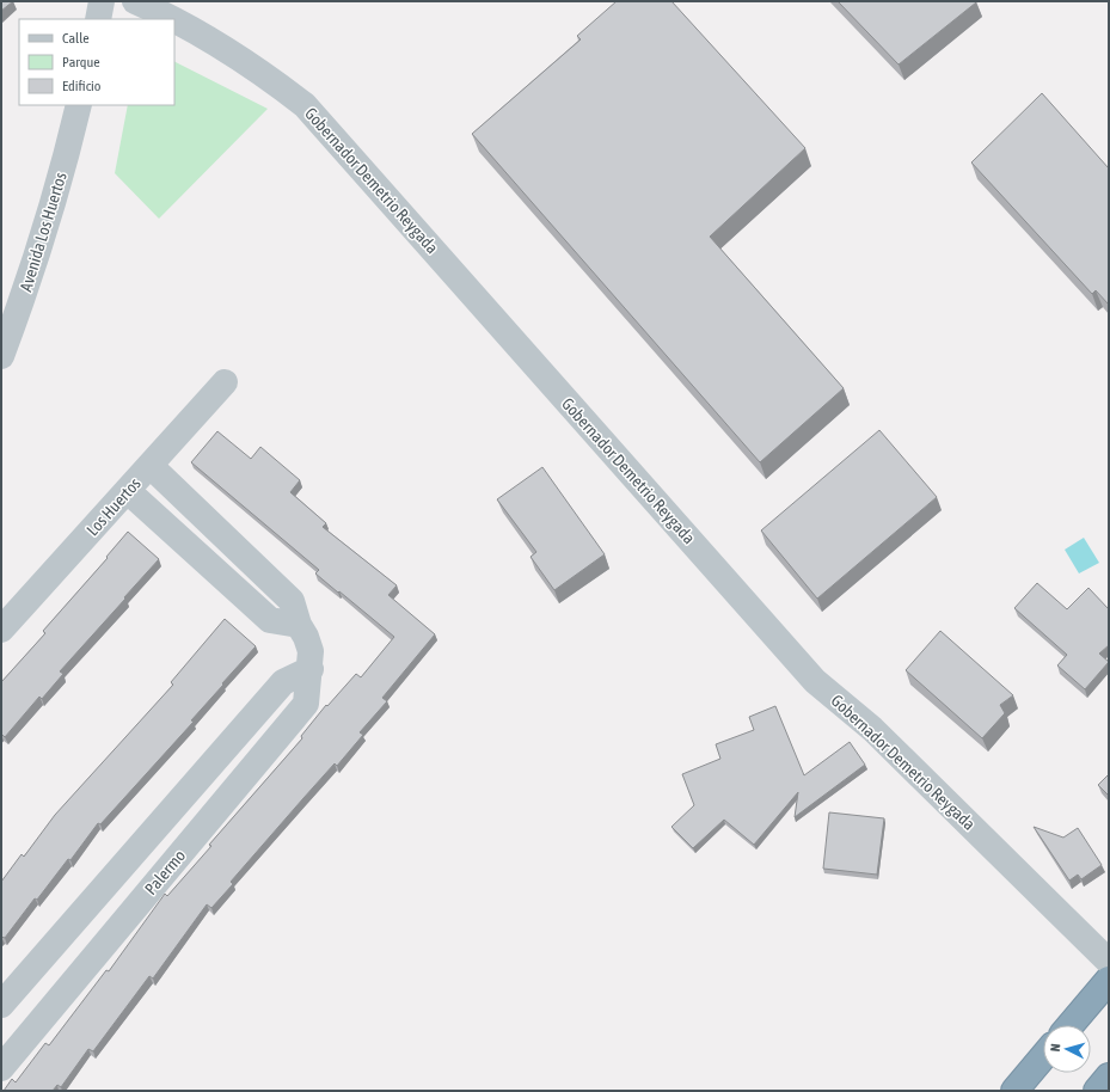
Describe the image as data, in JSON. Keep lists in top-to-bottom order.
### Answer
{
  "streets": {
    "street": [
      "Gobernador Demetrio Reygada",
      "Avenida Los Huertos",
      "Los Huertos",
      "Palermo"
    ]
  },
  "crossings": [
    ["Los Huertos", "Palermo"]
  ],
  "legend": ["Calle", "Parque", "Edificio"],
  "north": "left"
}
